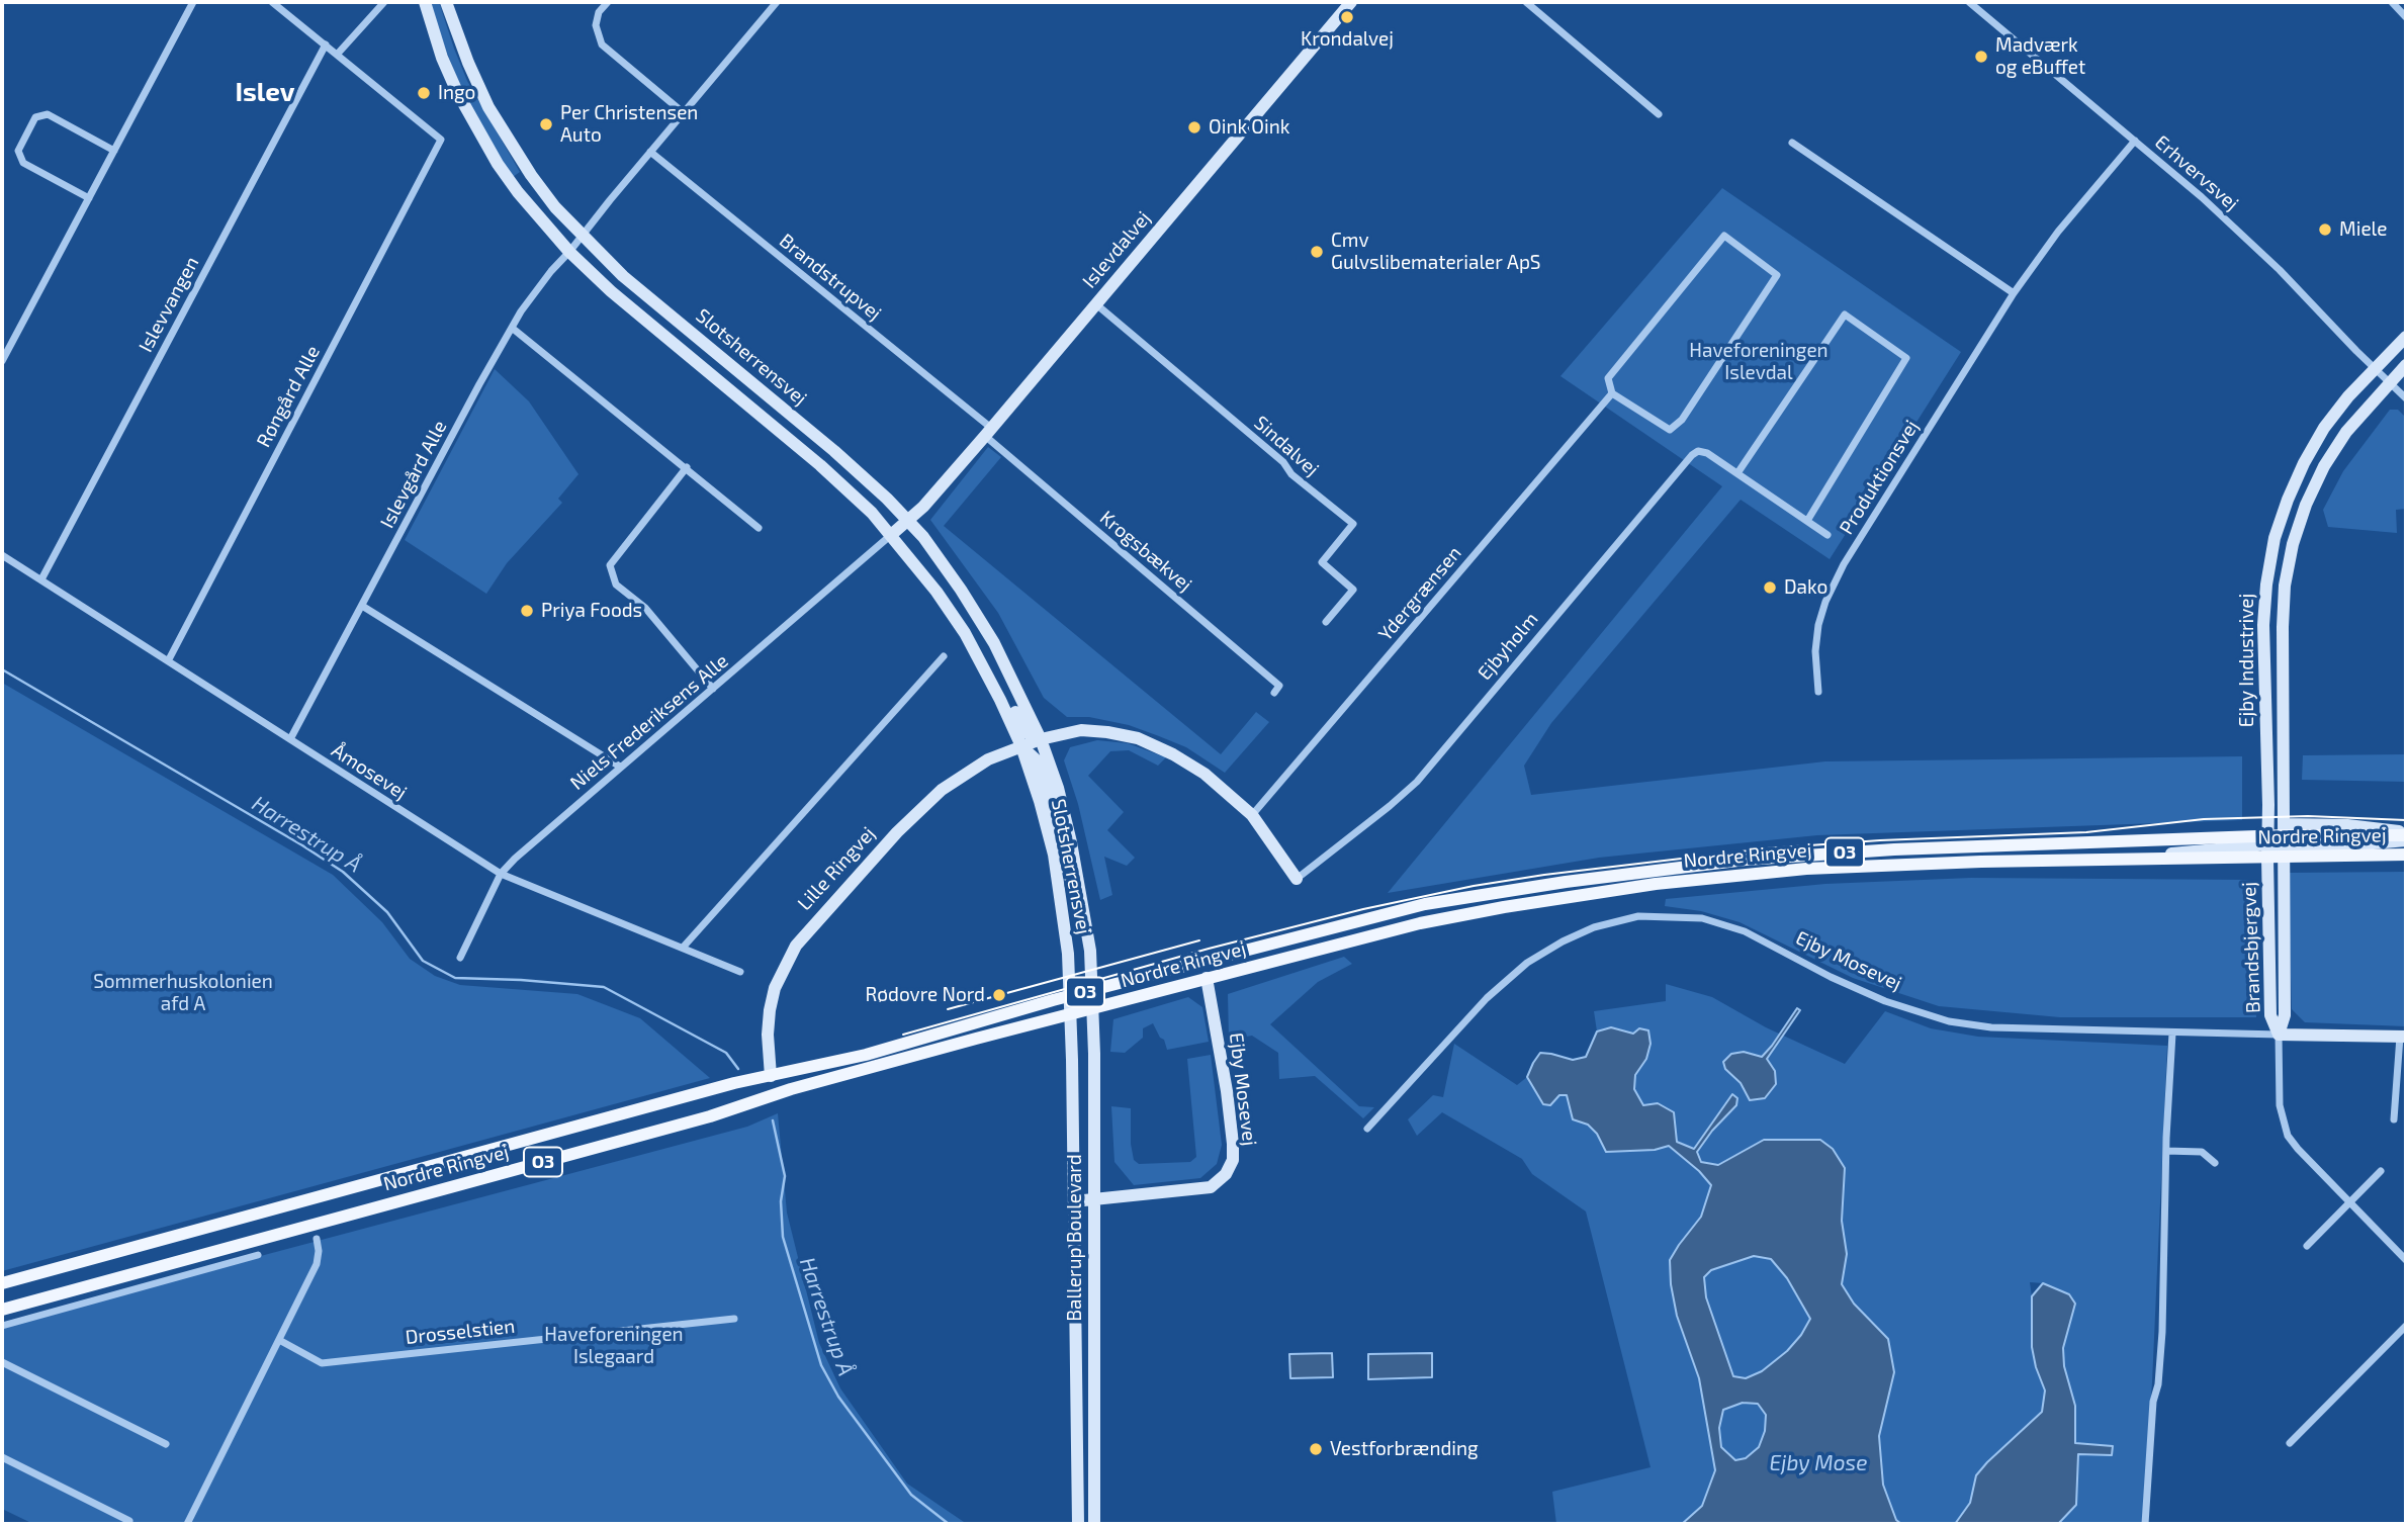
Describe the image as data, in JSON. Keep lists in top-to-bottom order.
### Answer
{
  "streets": {
    "main road": ["Nordre Ringvej", "O3"],
    "street": [
      "Erhvervsvej",
      "Islevdalvej",
      "Brandstrupvej",
      "Islevvangen",
      "Slotsherrensvej",
      "Røngård Alle",
      "Sindalvej",
      "Islevgård Alle",
      "Produktionsvej",
      "Krogsbækvej",
      "Ydergrænsen",
      "Ejbyholm",
      "Ejby Industrivej",
      "Niels Frederiksens Alle",
      "Åmosevej",
      "Lille Ringvej",
      "Brandsbjergvej",
      "Ejby Mosevej",
      "Ballerup Boulevard",
      "Drosselstien"
    ]
  },
  "crossings": [
    ["Erhvervsvej", "Produktionsvej"],
    ["Erhvervsvej", "Ejby Industrivej"],
    ["Islevdalvej", "Brandstrupvej"],
    ["Islevdalvej", "Slotsherrensvej"],
    ["Islevdalvej", "Sindalvej"],
    ["Islevdalvej", "Krogsbækvej"],
    ["Islevdalvej", "Niels Frederiksens Alle"],
    ["Brandstrupvej", "Islevgård Alle"],
    ["Brandstrupvej", "Krogsbækvej"],
    ["Islevvangen", "Åmosevej"],
    ["Slotsherrensvej", "Islevgård Alle"],
    ["Slotsherrensvej", "Niels Frederiksens Alle"],
    ["Slotsherrensvej", "Lille Ringvej"],
    ["Slotsherrensvej", "Ballerup Boulevard"],
    ["Røngård Alle", "Åmosevej"],
    ["Islevgård Alle", "Åmosevej"],
    ["Ejby Industrivej", "Nordre Ringvej"],
    ["Ejby Industrivej", "Brandsbjergvej"],
    ["Niels Frederiksens Alle", "Åmosevej"],
    ["Nordre Ringvej", "Lille Ringvej"],
    ["Nordre Ringvej", "Brandsbjergvej"],
    ["Nordre Ringvej", "Ejby Mosevej"],
    ["Brandsbjergvej", "Ejby Mosevej"],
    ["Ejby Mosevej", "Ballerup Boulevard"]
  ],
  "districts": ["Islev"],
  "water": ["Harrestrup Å", "Ejby Mose"],
  "parks": ["Haveforeningen Islevdal", "Sommerhuskolonien afd A", "Haveforeningen Islegaard"],
  "places": [
    "Krondalvej",
    "Madværk og eBuffet",
    "Ingo",
    "Per Christensen Auto",
    "Oink Oink",
    "Miele",
    "Cmv Gulvslibematerialer ApS",
    "Dako",
    "Priya Foods",
    "Rødovre Nord",
    "Vestforbrænding"
  ]
}
